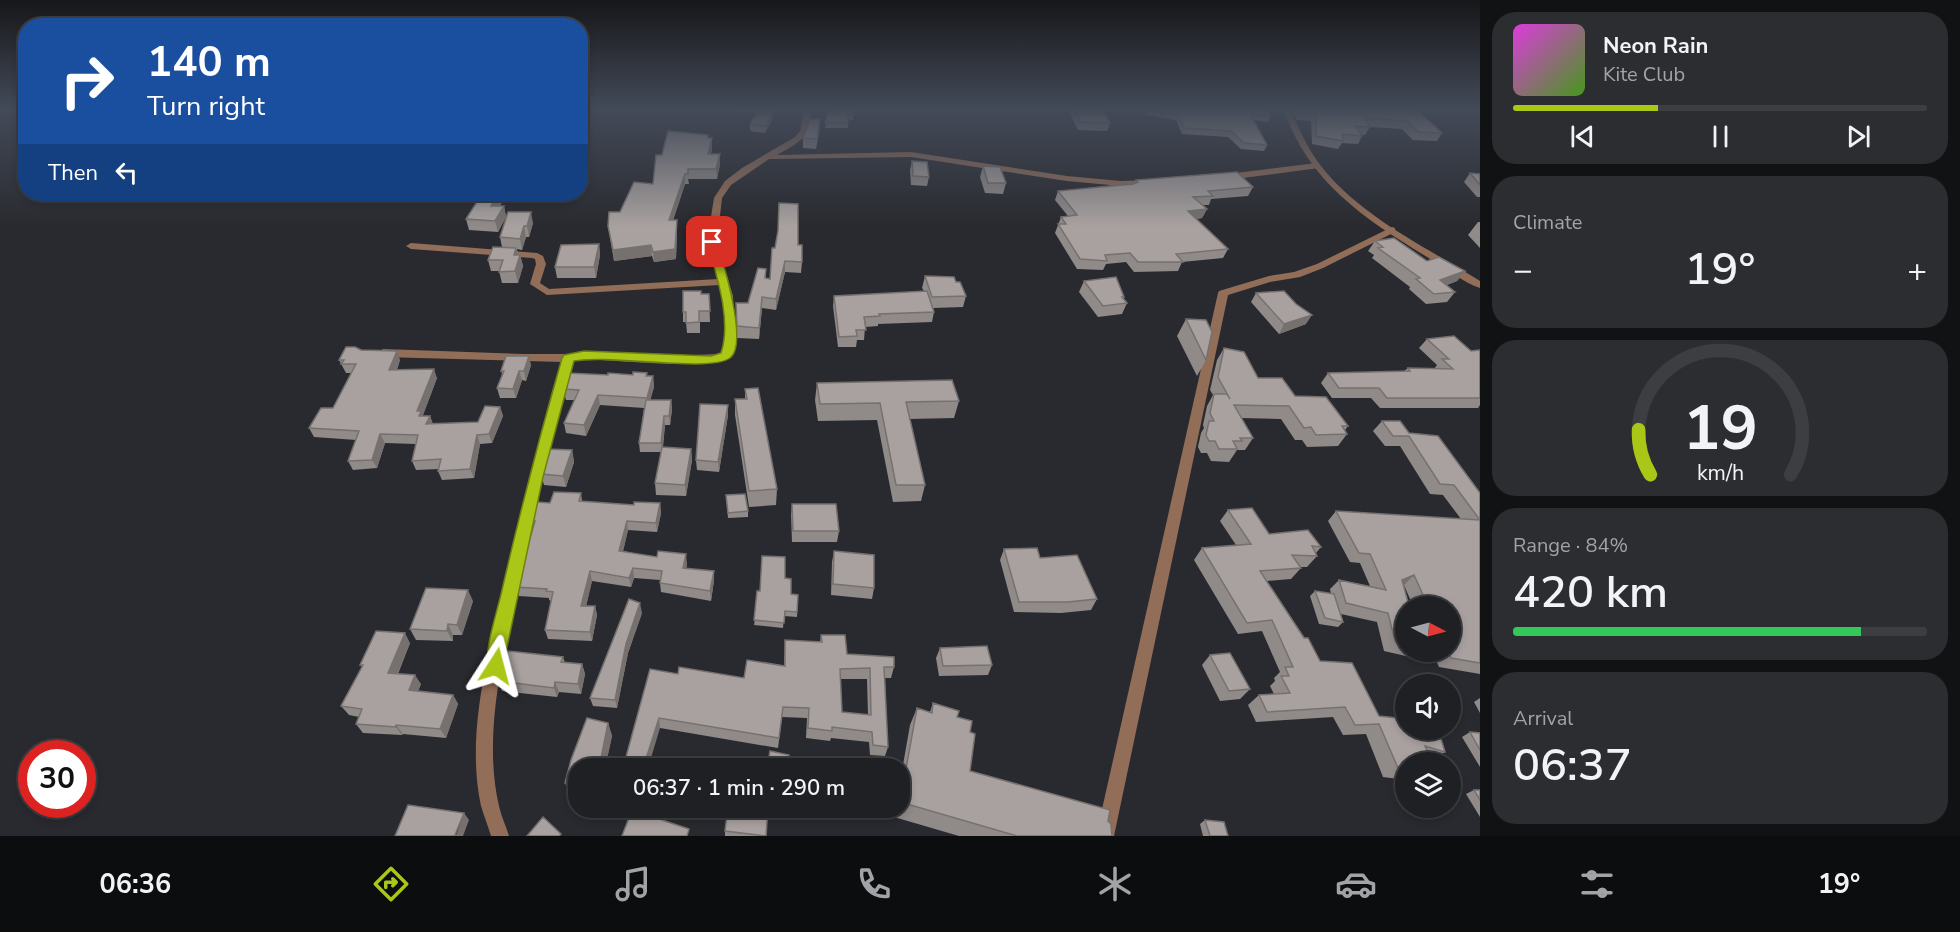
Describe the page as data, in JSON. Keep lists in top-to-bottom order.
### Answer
{
  "north": "right",
  "page": {
    "turn": ["140 m", "Turn right"],
    "song": ["Neon Rain", "Kite Club"],
    "then": "Then",
    "tile": [
      "Climate",
      ["Range · 84%", "420 km"],
      ["Arrival", "06:37"]
    ],
    "heat": ["−", "19°", "+"],
    "limit": "30",
    "trip": "06:37 · 1 min · 290 m",
    "tabs": ["06:36", "19°"],
    "gauge": ["19", "km/h"]
  }
}
